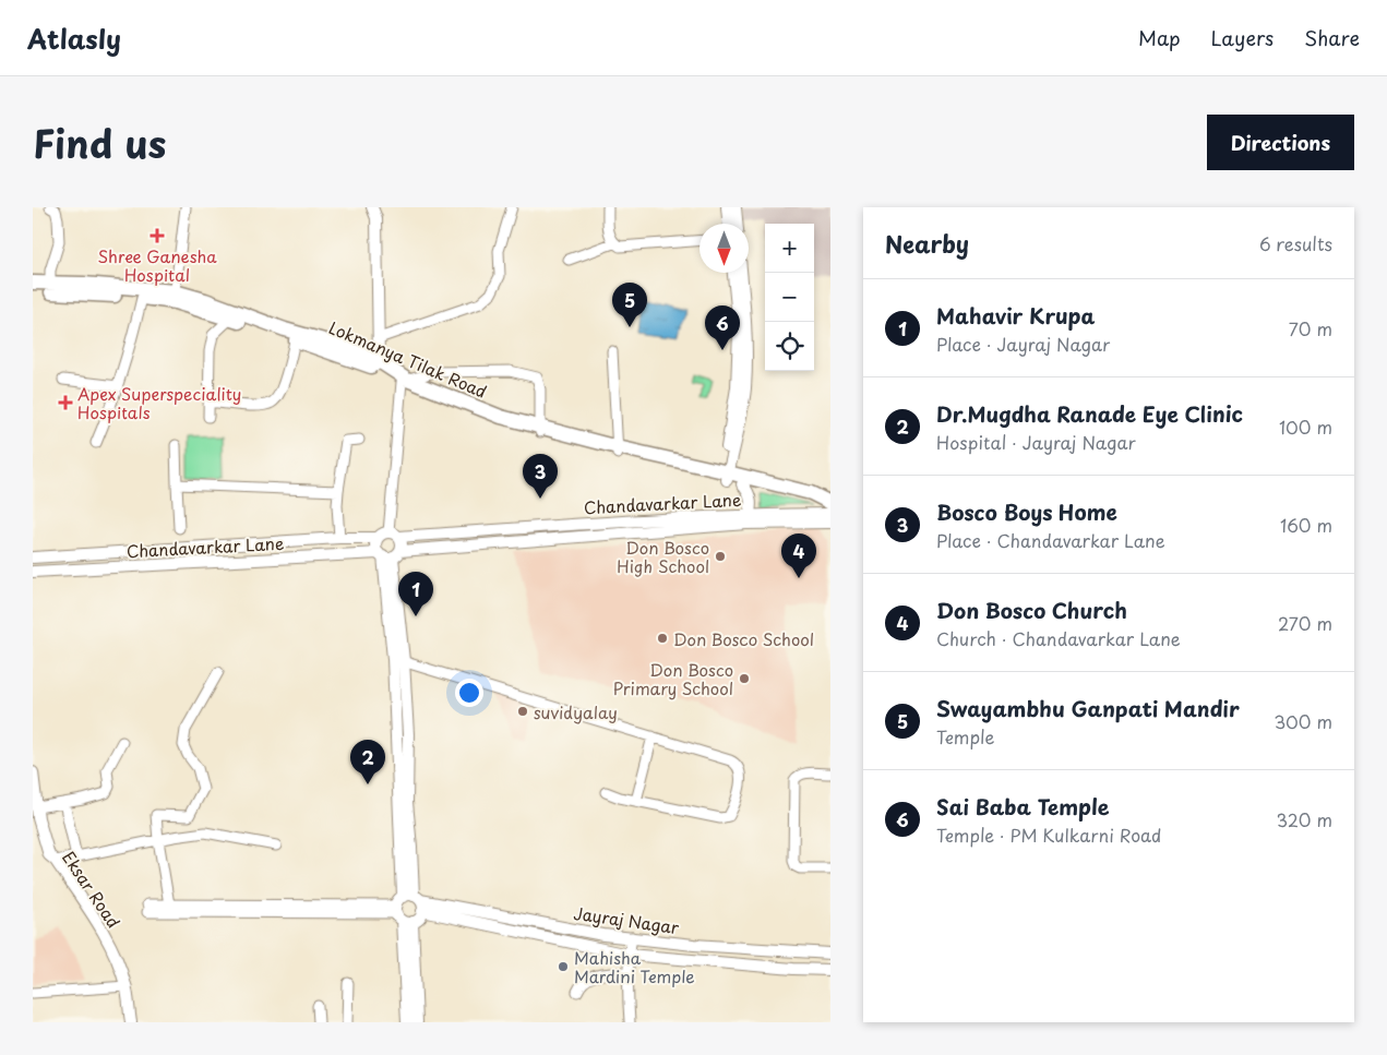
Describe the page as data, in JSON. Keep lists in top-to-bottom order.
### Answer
{
  "streets": {
    "main road": ["Lokmanya Tilak Road"],
    "street": ["Chandavarkar Lane", "Eksar Road", "Jayraj Nagar"]
  },
  "places": {
    "health": ["Shree Ganesha Hospital", "Apex Superspeciality Hospitals"],
    "other": [
      "Don Bosco High School",
      "Don Bosco School",
      "Don Bosco Primary School",
      "suvidyalay",
      "Mahisha Mardini Temple"
    ]
  },
  "north": "bottom",
  "page": {
    "header": "Atlasly",
    "nav": ["Map", "Layers", "Share"],
    "title": "Find us",
    "buttons": "Directions",
    "heading": ["Nearby", "6 results"],
    "map_buttons": ["+", "−"],
    "list": [
      {
        "mark": "1",
        "name": "Mahavir Krupa",
        "note": "Place · Jayraj Nagar",
        "value": "70 m"
      },
      {
        "mark": "2",
        "name": "Dr.Mugdha Ranade Eye Clinic",
        "note": "Hospital · Jayraj Nagar",
        "value": "100 m"
      },
      {
        "mark": "3",
        "name": "Bosco Boys Home",
        "note": "Place · Chandavarkar Lane",
        "value": "160 m"
      },
      {
        "mark": "4",
        "name": "Don Bosco Church",
        "note": "Church · Chandavarkar Lane",
        "value": "270 m"
      },
      {
        "mark": "5",
        "name": "Swayambhu Ganpati Mandir",
        "note": "Temple",
        "value": "300 m"
      },
      {
        "mark": "6",
        "name": "Sai Baba Temple",
        "note": "Temple · PM Kulkarni Road",
        "value": "320 m"
      }
    ],
    "pins": [
      "5",
      "6",
      "3",
      "4",
      "1",
      "2"
    ]
  }
}
